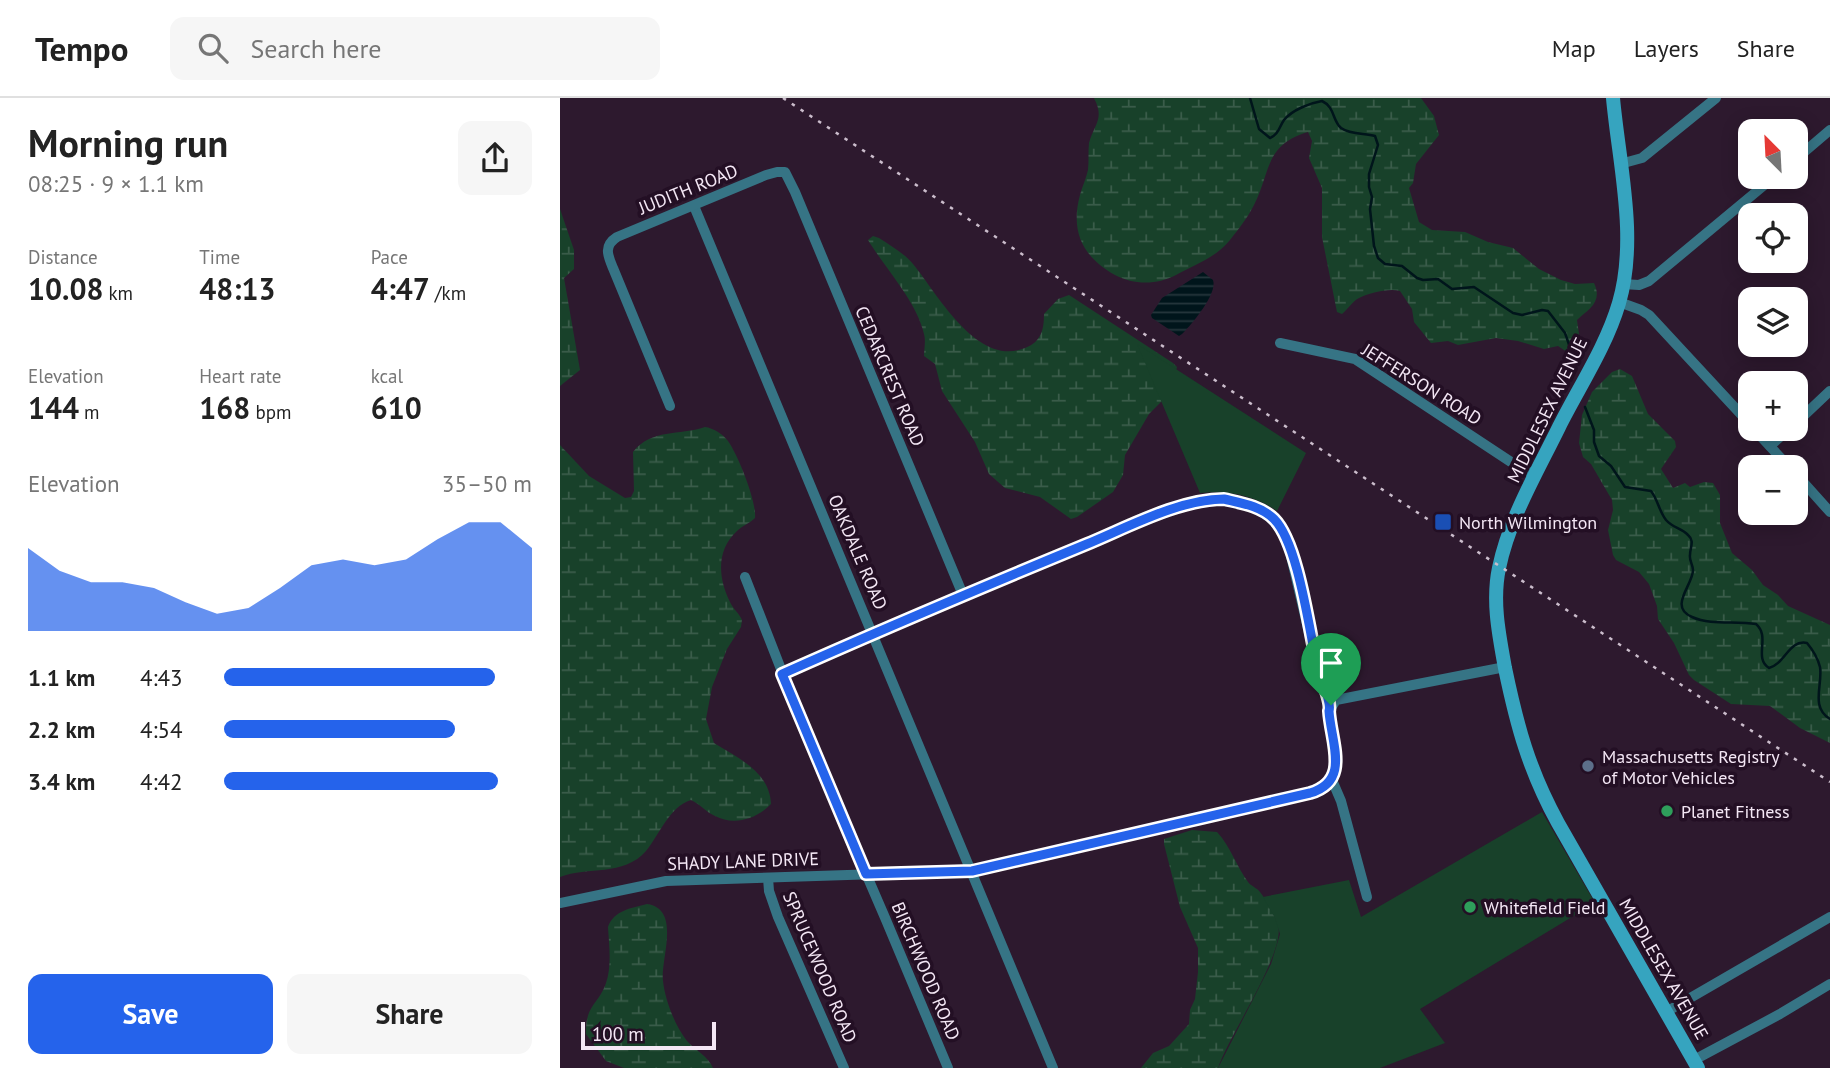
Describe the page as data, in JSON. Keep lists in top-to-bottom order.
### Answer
{
  "streets": {
    "main road": ["MIDDLESEX AVENUE"],
    "street": [
      "JUDITH ROAD",
      "CEDARCREST ROAD",
      "JEFFERSON ROAD",
      "OAKDALE ROAD",
      "SHADY LANE DRIVE",
      "SPRUCEWOOD ROAD",
      "BIRCHWOOD ROAD"
    ]
  },
  "crossings": [
    ["JUDITH ROAD", "CEDARCREST ROAD"],
    ["JUDITH ROAD", "OAKDALE ROAD"],
    ["JEFFERSON ROAD", "MIDDLESEX AVENUE"],
    ["OAKDALE ROAD", "SHADY LANE DRIVE"],
    ["SHADY LANE DRIVE", "SPRUCEWOOD ROAD"],
    ["SHADY LANE DRIVE", "BIRCHWOOD ROAD"]
  ],
  "places": {
    "transit": ["North Wilmington"],
    "other": ["Massachusetts Registry of Motor Vehicles", "Planet Fitness", "Whitefield Field"]
  },
  "scale_bar": "100 m",
  "north": "top left",
  "page": {
    "header": "Tempo",
    "search": "Search here",
    "nav": ["Map", "Layers", "Share"],
    "heading": ["Morning run", "08:25 · 9 × 1.1 km"],
    "map_buttons": ["+", "−"],
    "stats": [
      ["Distance", "10.08 km"],
      ["Time", "48:13"],
      ["Pace", "4:47 /km"],
      ["Elevation", "144 m"],
      ["Heart rate", "168 bpm"],
      ["kcal", "610"]
    ],
    "chart": ["Elevation", "35–50 m"],
    "list": [
      {
        "name": "1.1 km",
        "note": "4:43"
      },
      {
        "name": "2.2 km",
        "note": "4:54"
      },
      {
        "name": "3.4 km",
        "note": "4:42"
      }
    ],
    "buttons": ["Save", "Share"],
    "scale": "100 m"
  }
}
